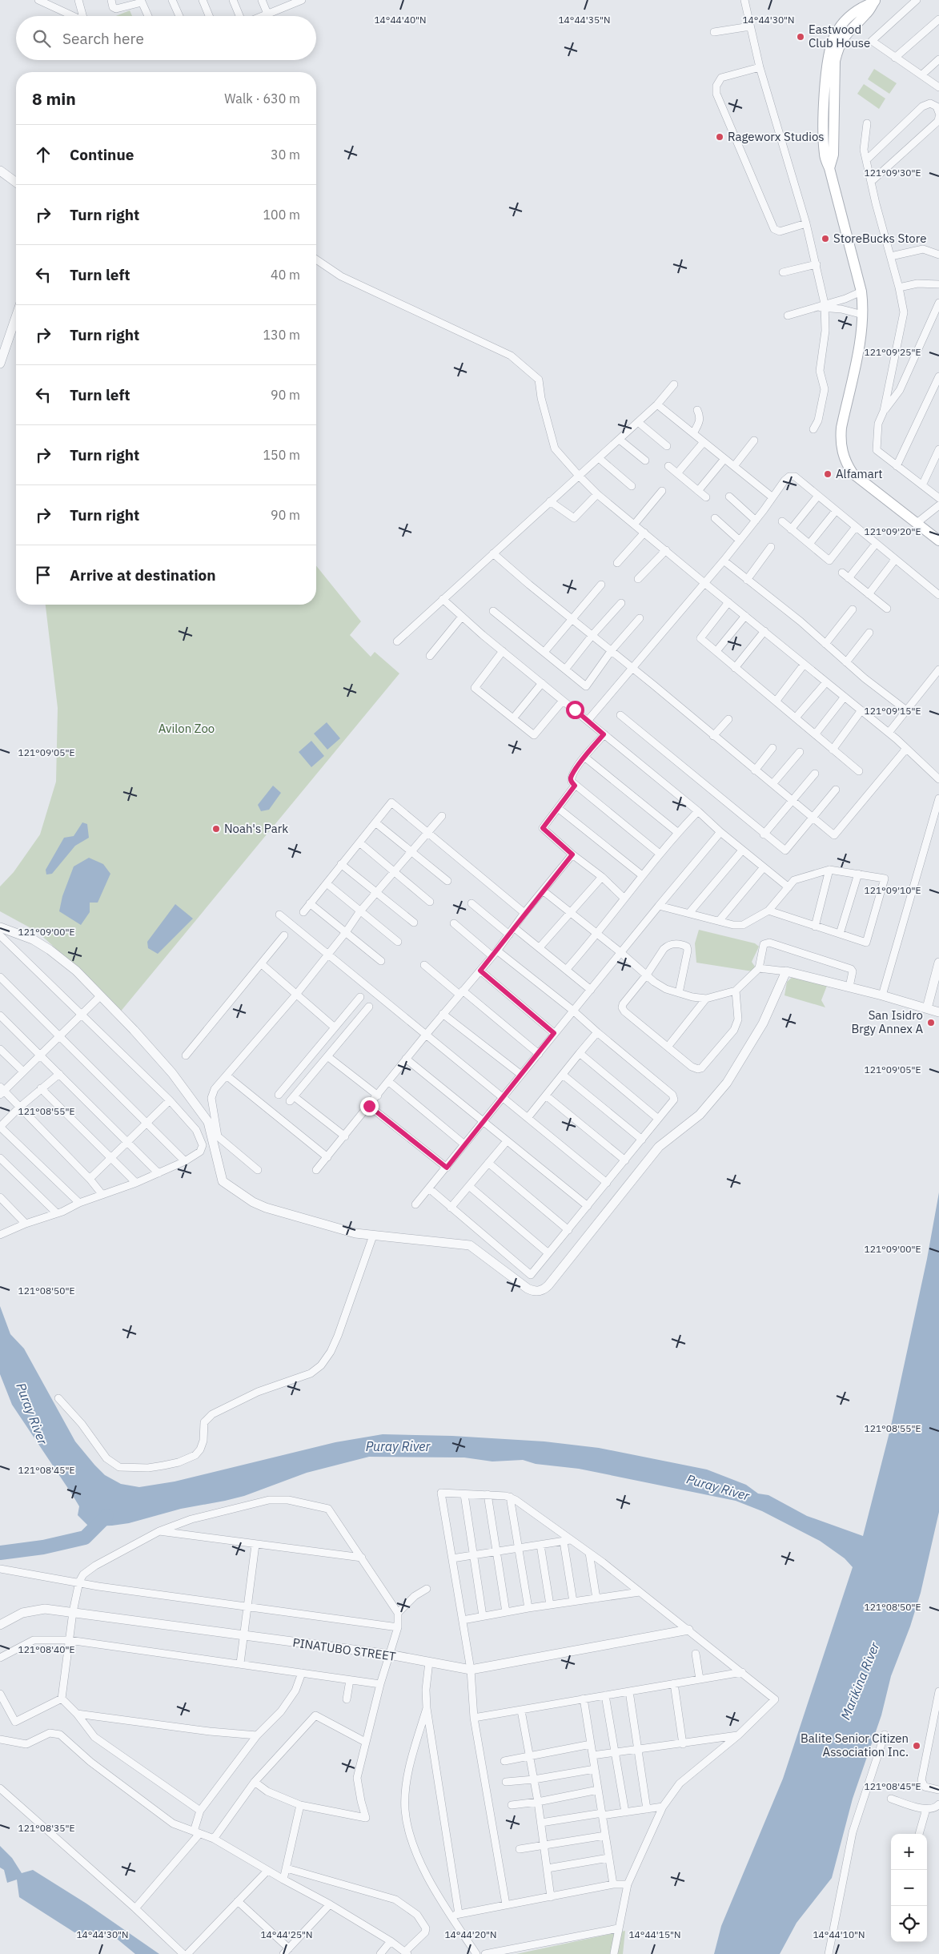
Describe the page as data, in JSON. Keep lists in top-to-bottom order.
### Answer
{
  "streets": {
    "street": ["PINATUBO STREET"]
  },
  "water": ["Puray River", "Marikina River"],
  "parks": ["Avilon Zoo"],
  "places": [
    "Eastwood Club House",
    "Rageworx Studios",
    "StoreBucks Store",
    "Alfamart",
    "Noah's Park",
    "San Isidro Brgy Annex A",
    "Balite Senior Citizen Association Inc."
  ],
  "page": {
    "search": "Search here",
    "heading": ["8 min", "Walk · 630 m"],
    "list": [
      ["Continue", "30 m"],
      ["Turn right", "100 m"],
      ["Turn left", "40 m"],
      ["Turn right", "130 m"],
      ["Turn left", "90 m"],
      ["Turn right", "150 m"],
      ["Turn right", "90 m"],
      "Arrive at destination"
    ],
    "map_buttons": ["+", "−"]
  },
  "coordinates": [
    "14°44'40\"N",
    "14°44'35\"N",
    "14°44'30\"N",
    "121°09'30\"E",
    "121°09'25\"E",
    "121°09'20\"E",
    "121°09'15\"E",
    "121°09'05\"E",
    "121°09'10\"E",
    "121°09'00\"E",
    "121°08'55\"E",
    "121°08'50\"E",
    "121°08'45\"E",
    "121°08'40\"E",
    "121°08'35\"E",
    "14°44'25\"N",
    "14°44'20\"N",
    "14°44'15\"N",
    "14°44'10\"N"
  ]
}
